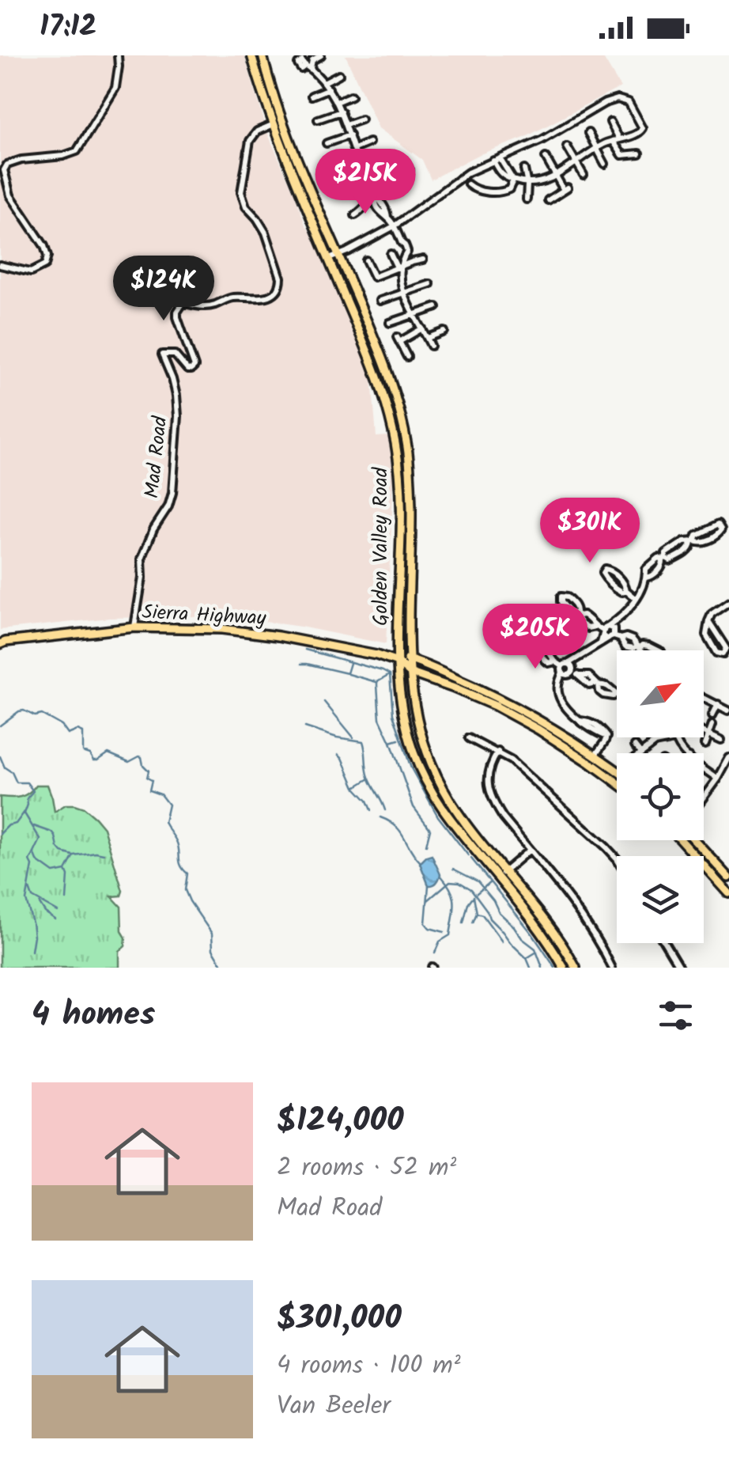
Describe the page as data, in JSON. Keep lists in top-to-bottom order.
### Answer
{
  "streets": {
    "main road": ["Golden Valley Road", "Sierra Highway"],
    "street": ["Mad Road"]
  },
  "crossings": [
    ["Mad Road", "Golden Valley Road"],
    ["Mad Road", "Sierra Highway"],
    ["Golden Valley Road", "Sierra Highway"]
  ],
  "north": "top right",
  "page": {
    "status": "17:12",
    "price": [
      "$215K",
      "$124K",
      "$301K",
      "$205K"
    ],
    "heading": "4 homes",
    "list": [
      {
        "name": "$124,000",
        "note": "2 rooms · 52 m² · Mad Road"
      },
      {
        "name": "$301,000",
        "note": "4 rooms · 100 m² · Van Beeler"
      }
    ]
  }
}
